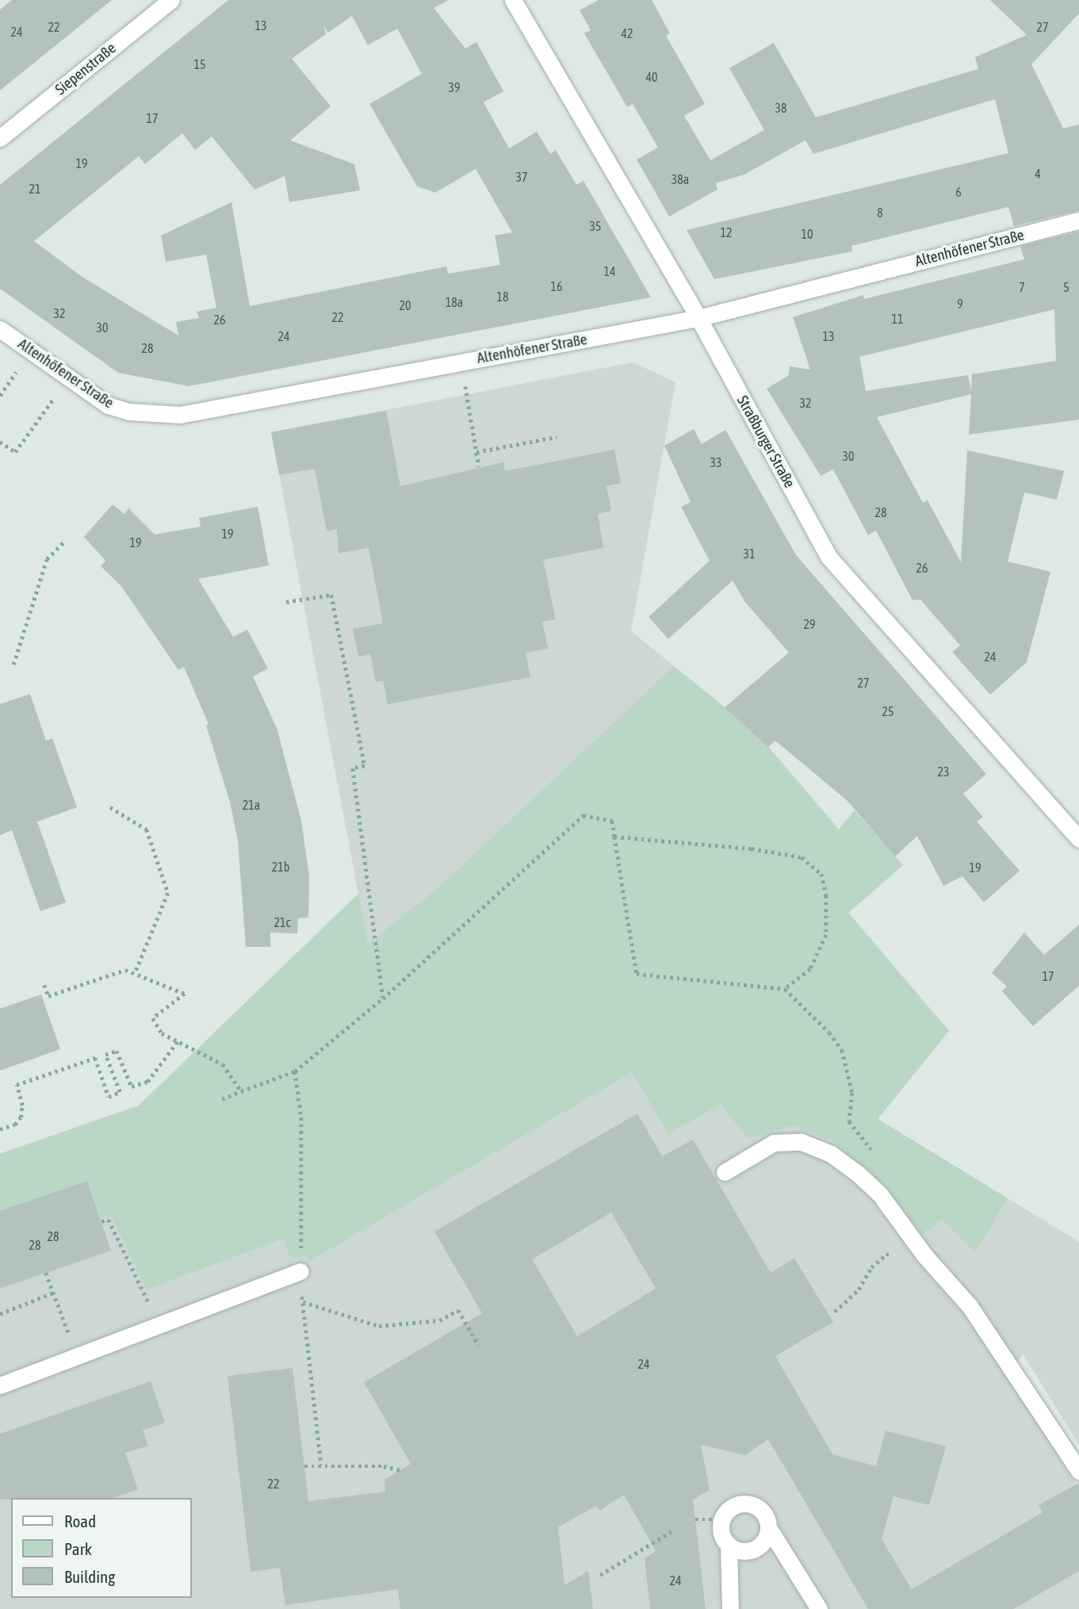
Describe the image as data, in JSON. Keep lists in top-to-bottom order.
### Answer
{
  "streets": {
    "street": ["Siepenstraße", "Altenhöfener Straße", "Straßburger Straße"]
  },
  "crossings": [
    ["Altenhöfener Straße", "Straßburger Straße"]
  ],
  "house_numbers": [
    "13",
    "22",
    "27",
    "24",
    "42",
    "15",
    "40",
    "39",
    "38",
    "17",
    "19",
    "4",
    "37",
    "38a",
    "21",
    "6",
    "8",
    "35",
    "12",
    "10",
    "14",
    "16",
    "7",
    "5",
    "18",
    "18a",
    "9",
    "20",
    "32",
    "22",
    "11",
    "26",
    "30",
    "24",
    "13",
    "28",
    "32",
    "30",
    "33",
    "28",
    "19",
    "19",
    "31",
    "26",
    "29",
    "24",
    "27",
    "25",
    "23",
    "21a",
    "21b",
    "19",
    "21c",
    "17",
    "28",
    "28",
    "24",
    "22",
    "24"
  ],
  "legend": ["Road", "Park", "Building"]
}
